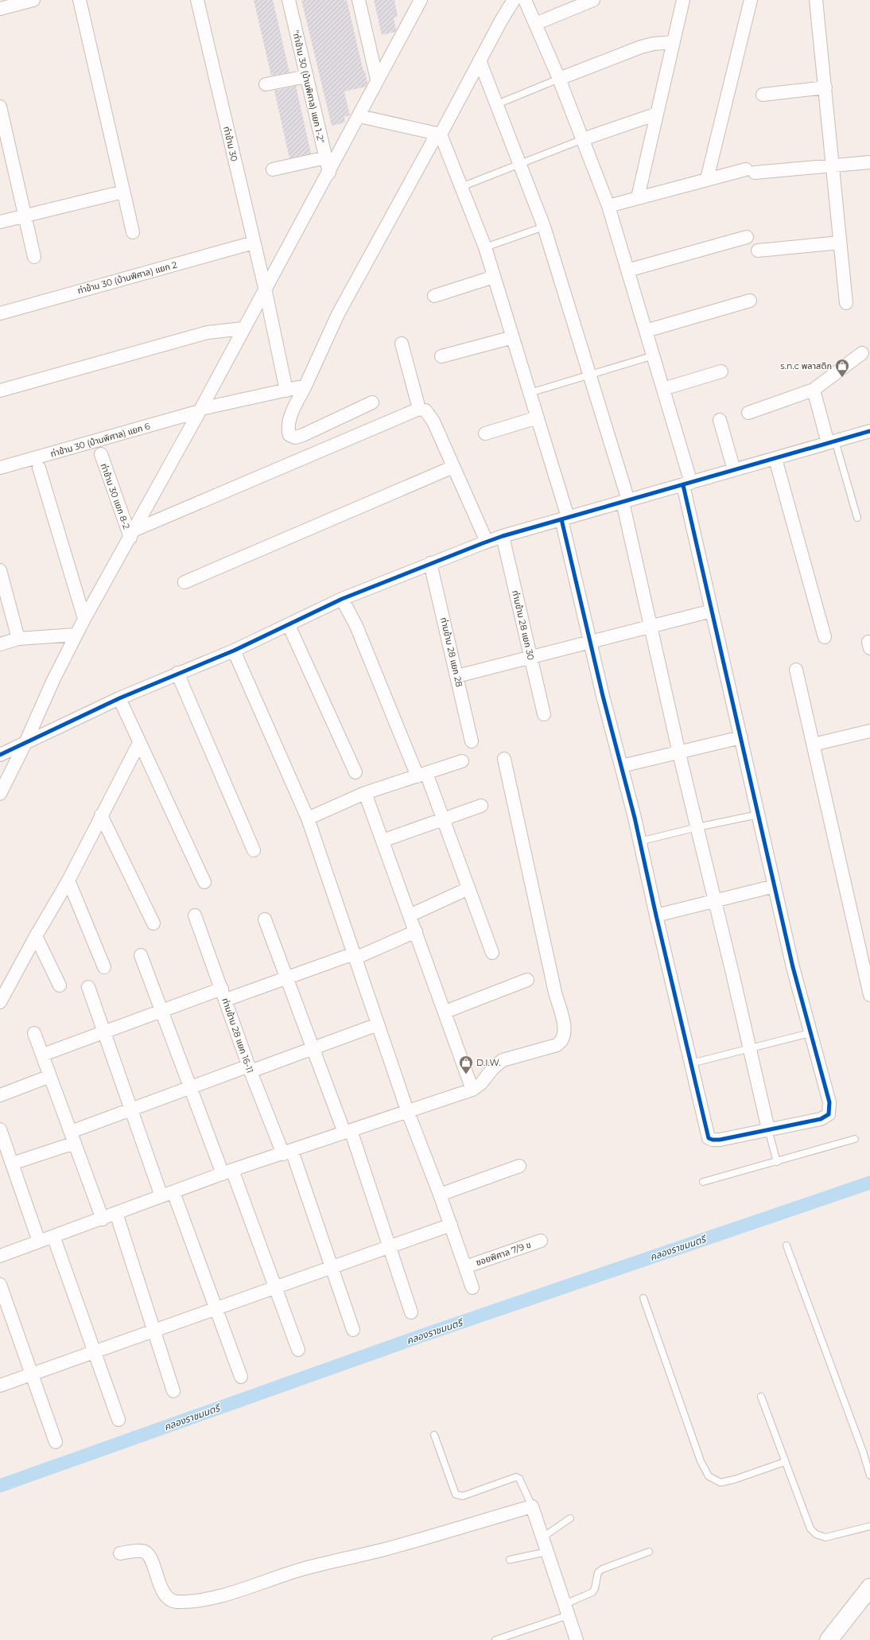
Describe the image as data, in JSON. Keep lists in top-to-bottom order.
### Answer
{
  "streets": {
    "street": [
      "\"ท่าข้าม 30 (บ้านพิศาล) แยก 1-2\"",
      "ท่าข้าม 30",
      "ท่าข้าม 30 (บ้านพิศาล) แยก 2",
      "ท่าข้าม 30 (บ้านพิศาล) แยก 6",
      "ท่าข้าม 30 แยก 8-2",
      "ท่ามข้าม 28 แยก 30",
      "ท่ามข้าม 28 แยก 28",
      "ท่ามข้าม 28 แยก 16-11",
      "ซอยพิศาล 7/9 ข"
    ]
  },
  "crossings": [
    ["ท่าข้าม 30", "ท่าข้าม 30 (บ้านพิศาล) แยก 2"],
    ["ท่าข้าม 30", "ท่าข้าม 30 (บ้านพิศาล) แยก 6"]
  ],
  "water": ["คลองราชมนตรี"],
  "places": {
    "shop": ["s.n.c พลาสติก", "D.I.W."]
  }
}
